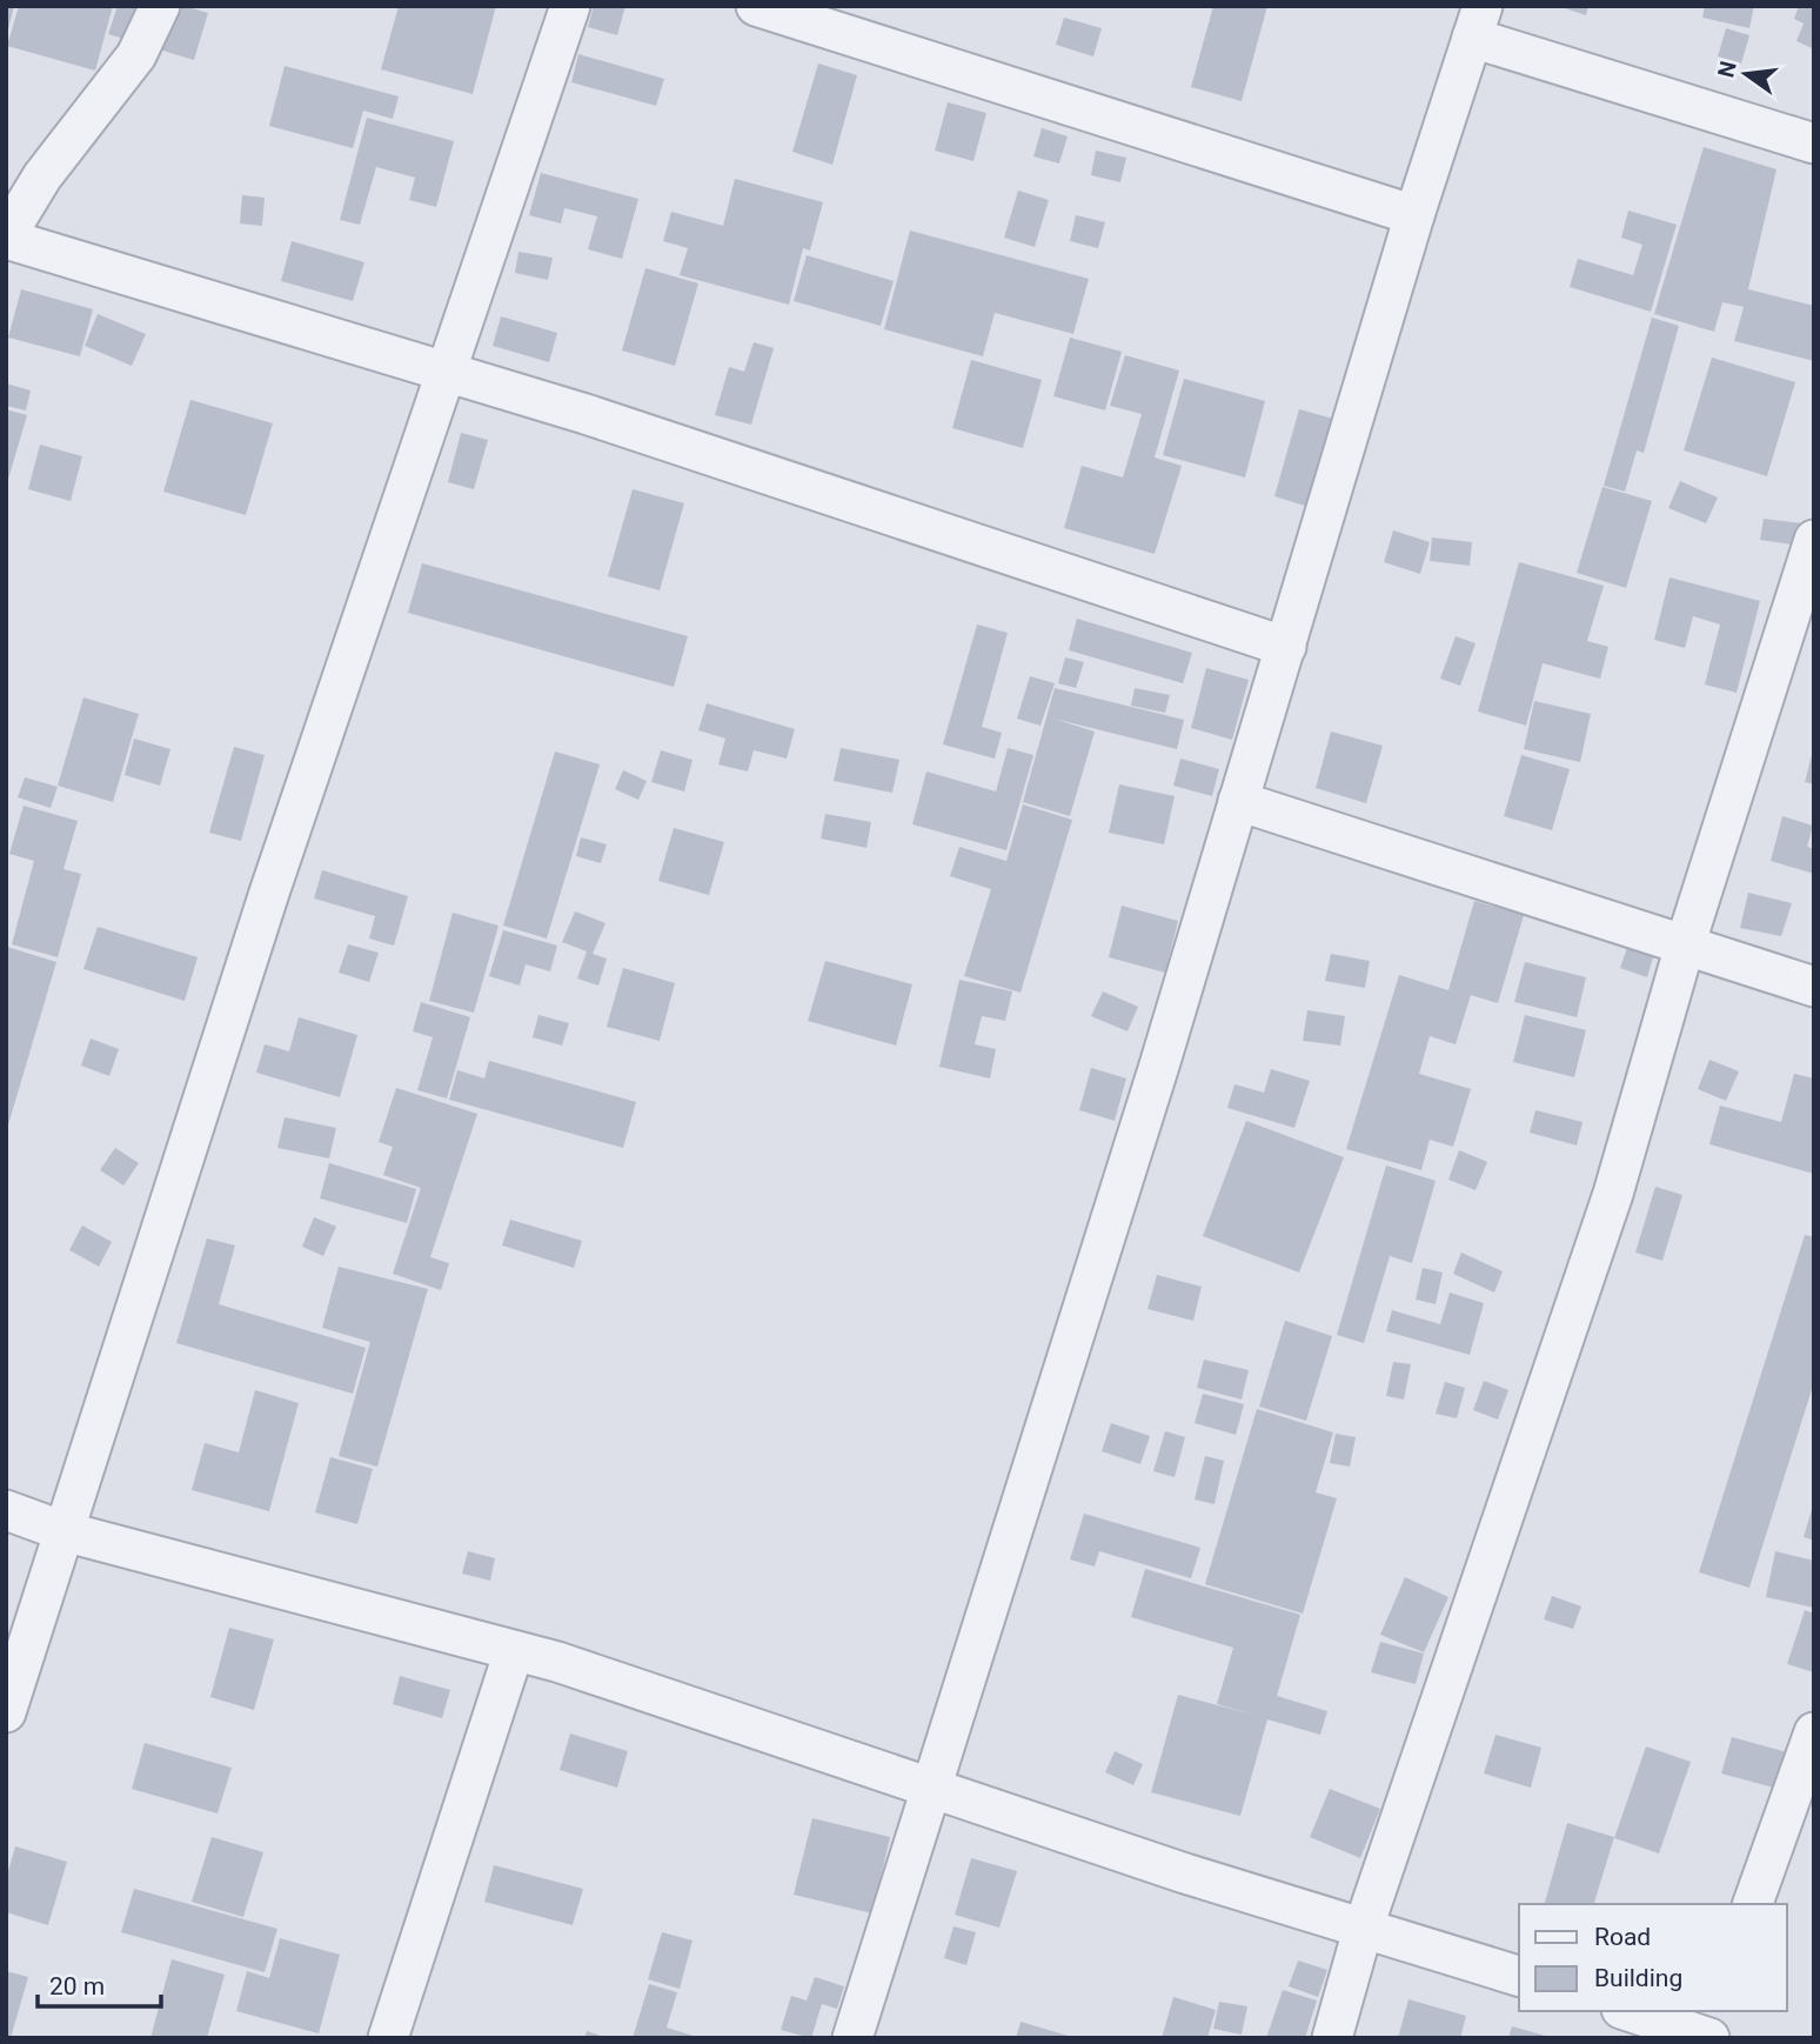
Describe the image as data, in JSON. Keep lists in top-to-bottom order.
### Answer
{
  "legend": ["Road", "Building"],
  "scale_bar": "20 m",
  "north": "left"
}
